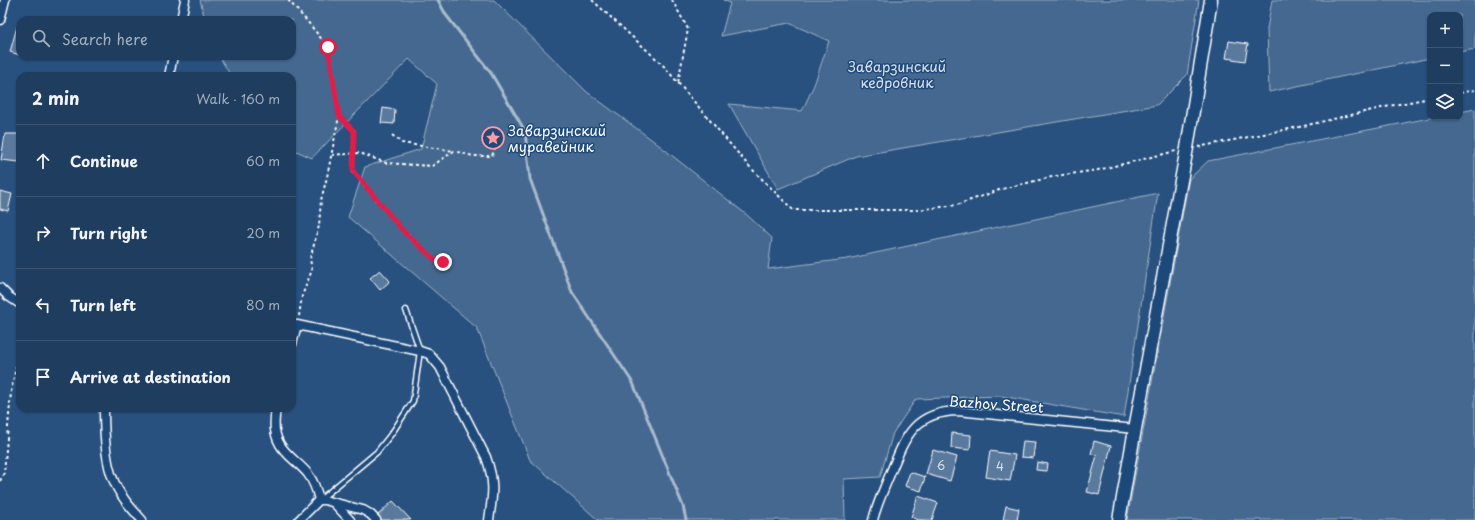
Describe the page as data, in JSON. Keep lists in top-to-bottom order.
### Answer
{
  "streets": {
    "street": ["Bazhov Street"]
  },
  "parks": ["Заварзинский кедровник"],
  "places": {
    "place": ["Заварзинский муравейник"]
  },
  "house_numbers": ["6", "4"],
  "page": {
    "map_buttons": ["+", "−"],
    "search": "Search here",
    "heading": ["2 min", "Walk · 160 m"],
    "list": [
      ["Continue", "60 m"],
      ["Turn right", "20 m"],
      ["Turn left", "80 m"],
      "Arrive at destination"
    ]
  }
}
